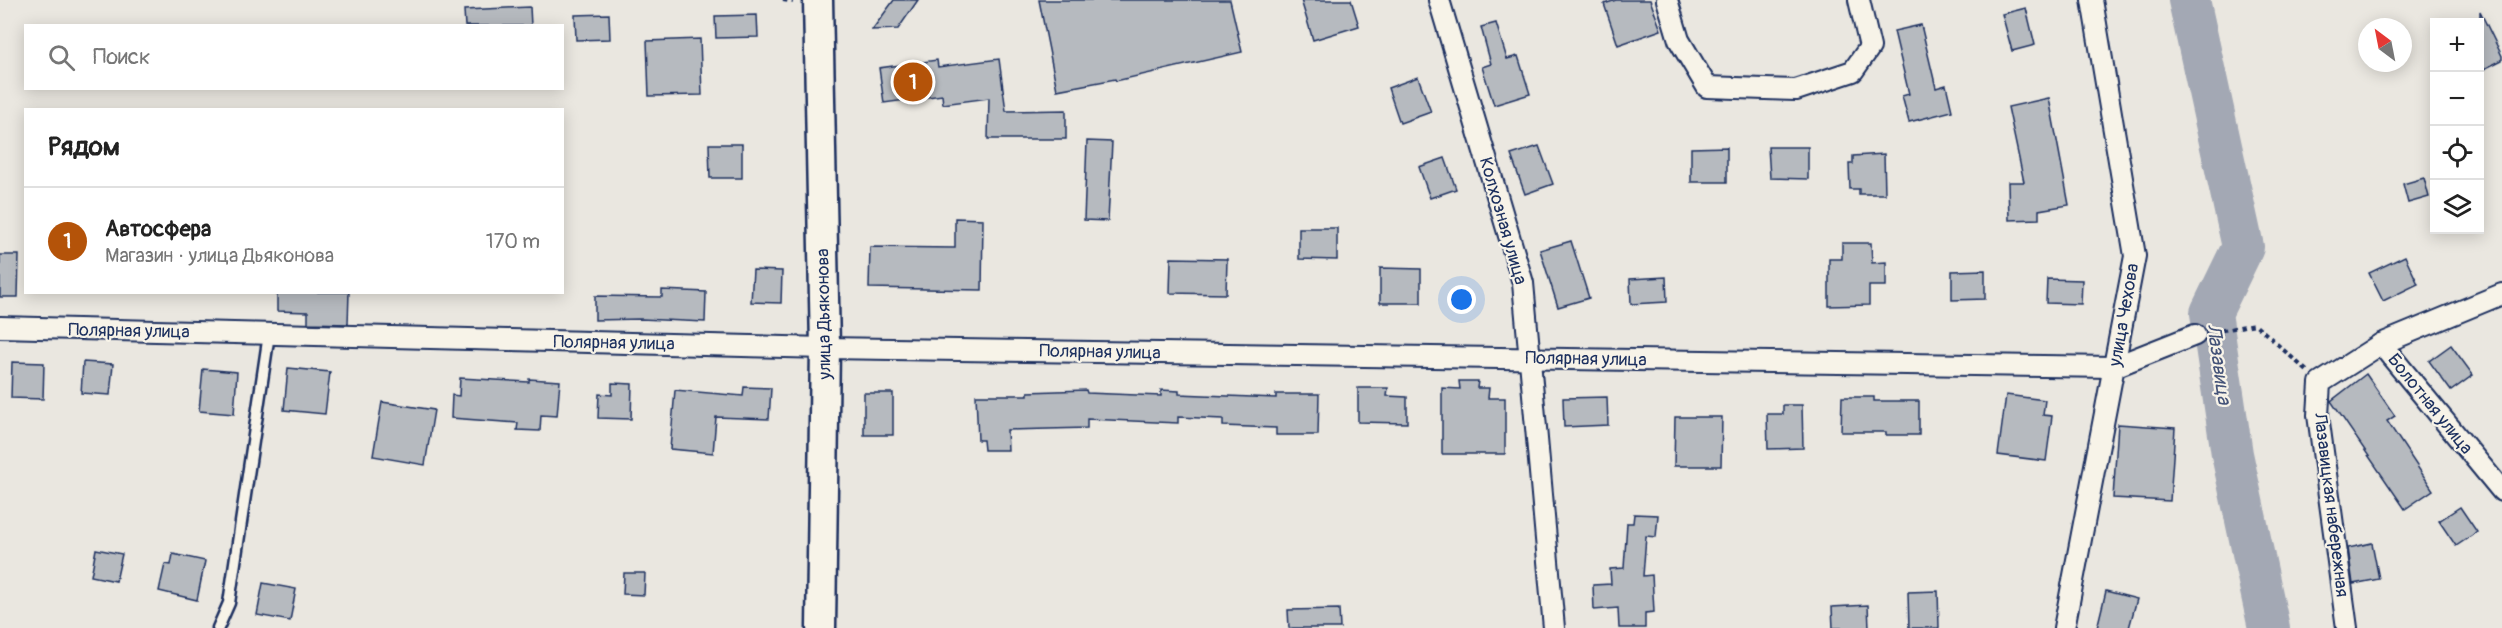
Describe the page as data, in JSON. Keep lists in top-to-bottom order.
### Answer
{
  "streets": {
    "main road": ["улица Дьяконова"],
    "street": [
      "Колхозная улица",
      "улица Чехова",
      "Полярная улица",
      "Болотная улица",
      "Лазавицкая набережная"
    ]
  },
  "crossings": [
    ["Колхозная улица", "Полярная улица"],
    ["улица Дьяконова", "Полярная улица"],
    ["улица Чехова", "Полярная улица"]
  ],
  "water": ["Лазавица"],
  "north": "top left",
  "page": {
    "map_buttons": ["+", "−"],
    "search": "Поиск",
    "pins": "1",
    "heading": "Рядом",
    "list": [
      {
        "mark": "1",
        "name": "Автосфера",
        "note": "Магазин · улица Дьяконова",
        "value": "170 m"
      }
    ]
  }
}
